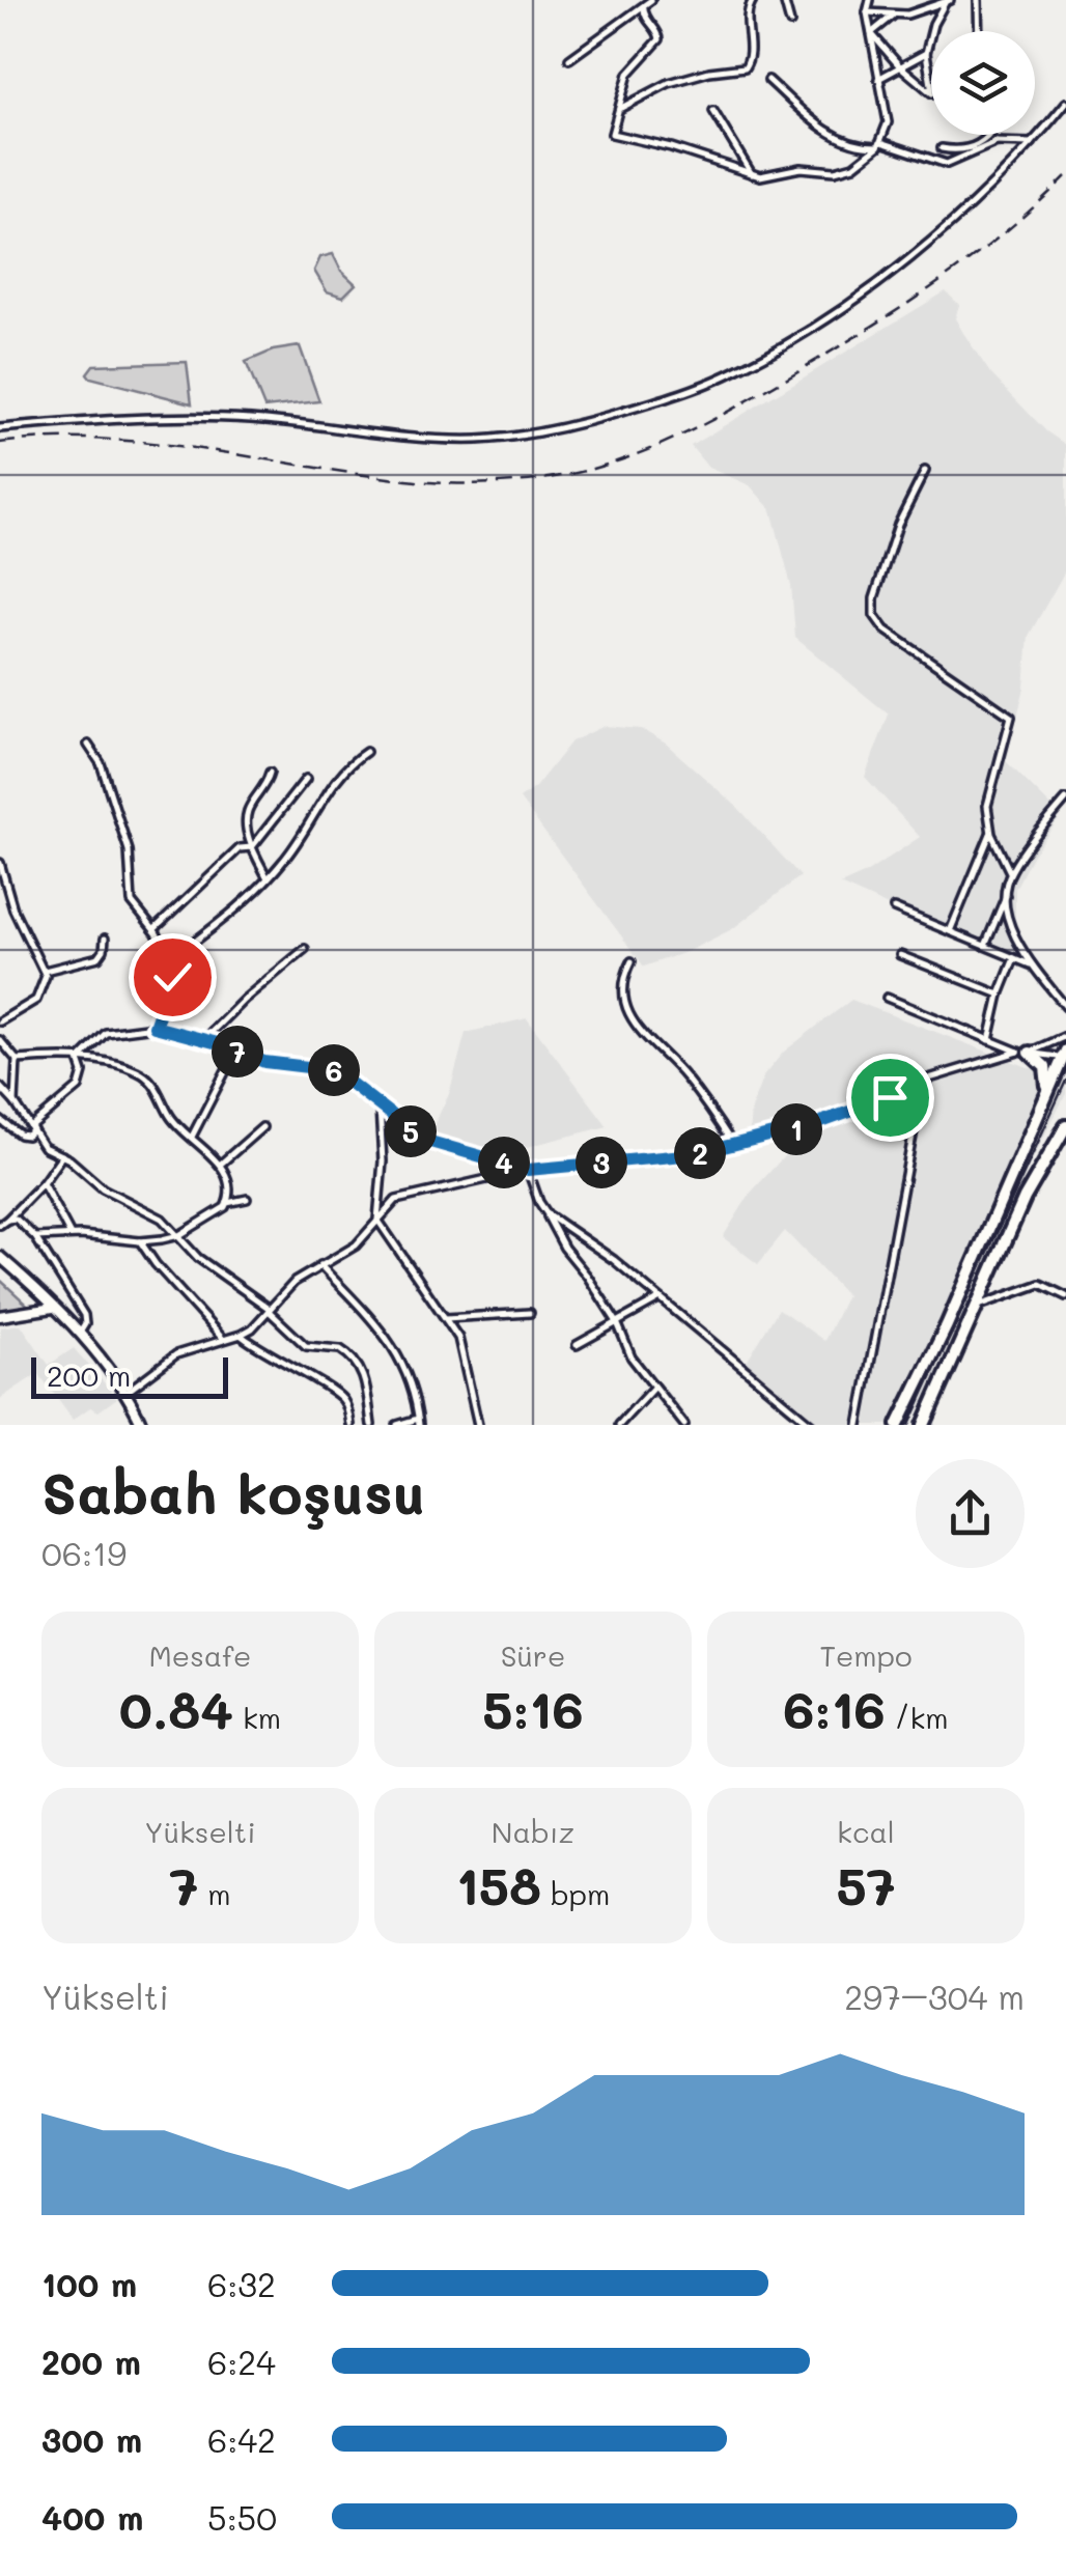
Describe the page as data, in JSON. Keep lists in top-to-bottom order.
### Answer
{
  "scale_bar": "200 m",
  "page": {
    "pins": [
      "7",
      "6",
      "1",
      "5",
      "2",
      "3",
      "4"
    ],
    "scale": "200 m",
    "heading": ["Sabah koşusu", "06:19"],
    "stats": [
      ["Mesafe", "0.84 km"],
      ["Süre", "5:16"],
      ["Tempo", "6:16 /km"],
      ["Yükselti", "7 m"],
      ["Nabız", "158 bpm"],
      ["kcal", "57"]
    ],
    "chart": ["Yükselti", "297–304 m"],
    "list": [
      {
        "name": "100 m",
        "note": "6:32"
      },
      {
        "name": "200 m",
        "note": "6:24"
      },
      {
        "name": "300 m",
        "note": "6:42"
      },
      {
        "name": "400 m",
        "note": "5:50"
      }
    ]
  }
}
